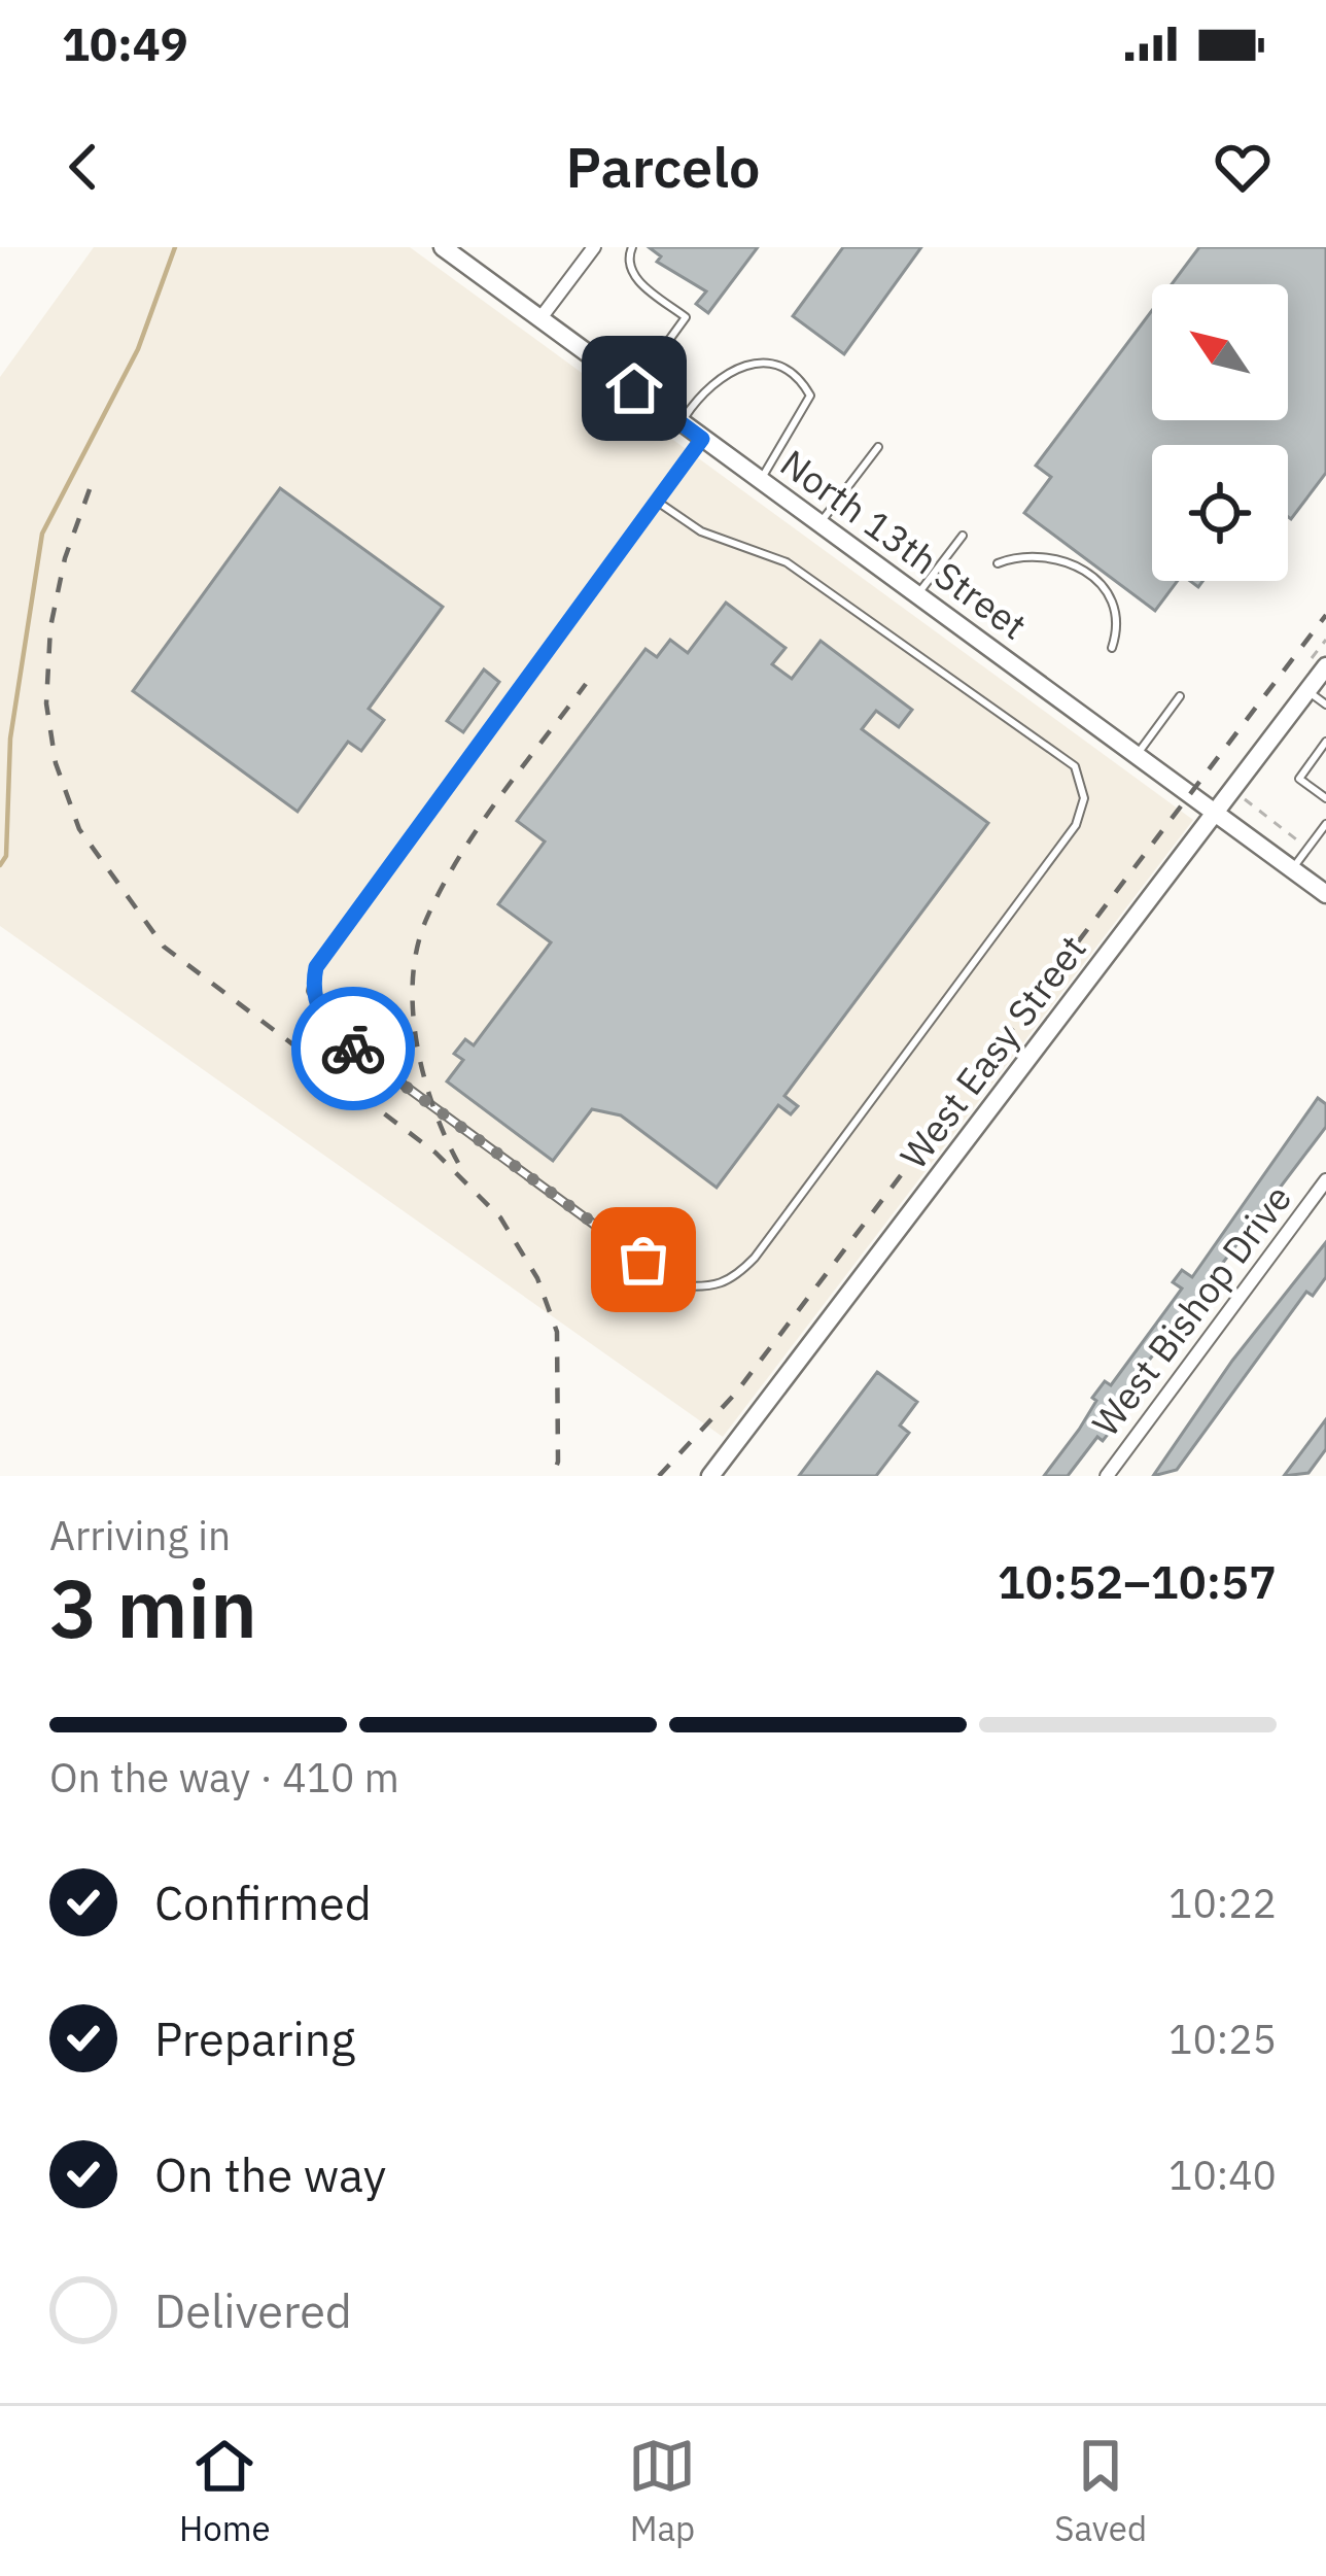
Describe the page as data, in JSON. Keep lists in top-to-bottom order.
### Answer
{
  "streets": {
    "main road": ["North 13th Street", "West Easy Street"],
    "street": ["West Bishop Drive"]
  },
  "crossings": [
    ["North 13th Street", "West Easy Street"]
  ],
  "north": "top left",
  "page": {
    "status": "10:49",
    "header": "Parcelo",
    "heading": ["3 min", "Arriving in", "10:52–10:57"],
    "bar": "On the way · 410 m",
    "list": [
      ["Confirmed", "10:22"],
      ["Preparing", "10:25"],
      ["On the way", "10:40"],
      "Delivered"
    ],
    "tabs": ["Home", "Map", "Saved"]
  }
}
